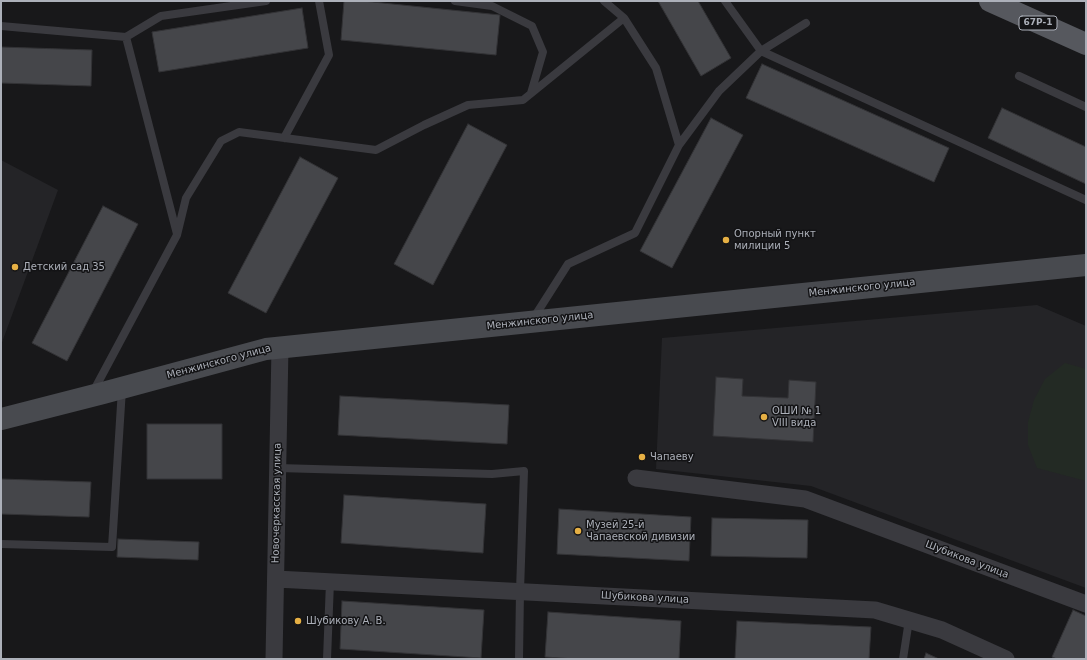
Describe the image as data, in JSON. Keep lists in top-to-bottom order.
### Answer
{
  "streets": {
    "main road": ["67Р-1"],
    "street": ["Менжинского улица", "Новочеркасская улица", "Шубикова улица"]
  },
  "crossings": [
    ["Менжинского улица", "Новочеркасская улица"],
    ["Новочеркасская улица", "Шубикова улица"]
  ],
  "places": [
    "Опорный пункт милиции 5",
    "Детский сад 35",
    "ОШИ № 1 VIII вида",
    "Чапаеву",
    "Музей 25-й Чапаевской дивизии",
    "Шубикову А. В."
  ]
}
